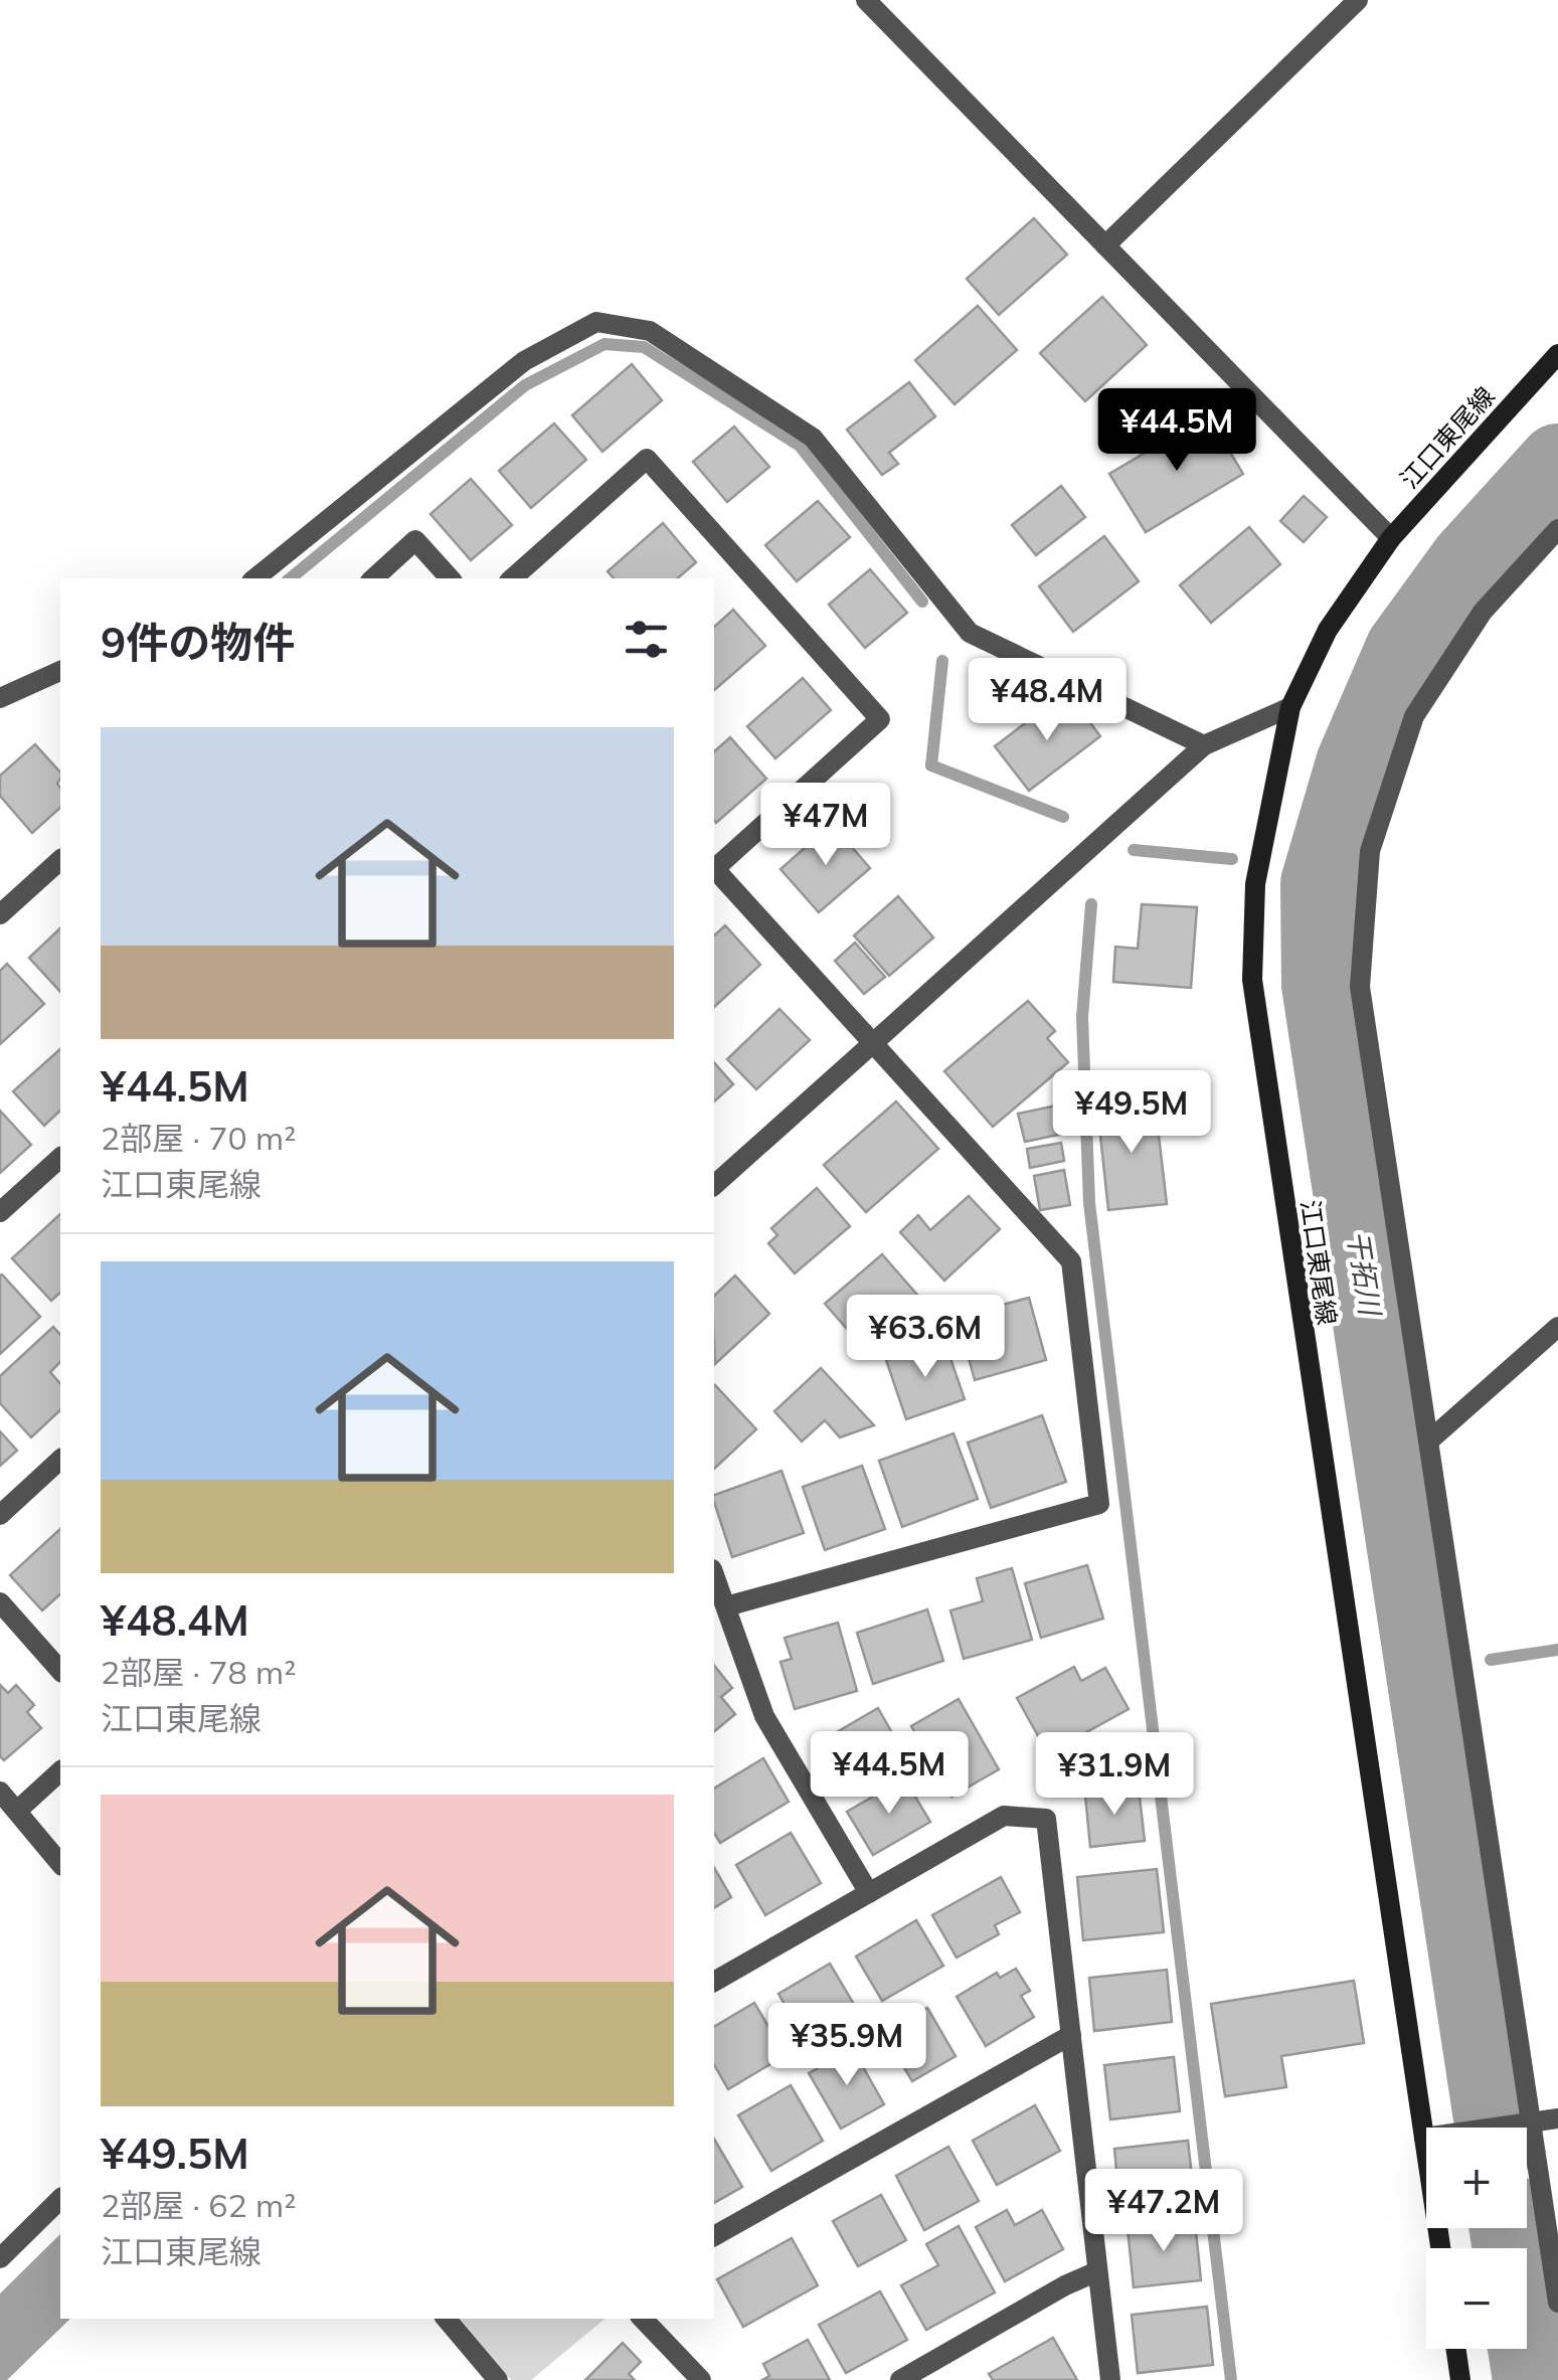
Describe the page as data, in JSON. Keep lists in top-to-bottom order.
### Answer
{
  "streets": {
    "main road": ["江口東尾線"]
  },
  "water": ["干拓川"],
  "page": {
    "price": [
      "¥44.5M",
      "¥48.4M",
      "¥47M",
      "¥49.5M",
      "¥63.6M",
      "¥44.5M",
      "¥31.9M",
      "¥35.9M",
      "¥47.2M"
    ],
    "heading": "9件の物件",
    "list": [
      {
        "name": "¥44.5M",
        "note": "2部屋 · 70 m² · 江口東尾線"
      },
      {
        "name": "¥48.4M",
        "note": "2部屋 · 78 m² · 江口東尾線"
      },
      {
        "name": "¥49.5M",
        "note": "2部屋 · 62 m² · 江口東尾線"
      }
    ],
    "map_buttons": ["+", "−"]
  }
}
